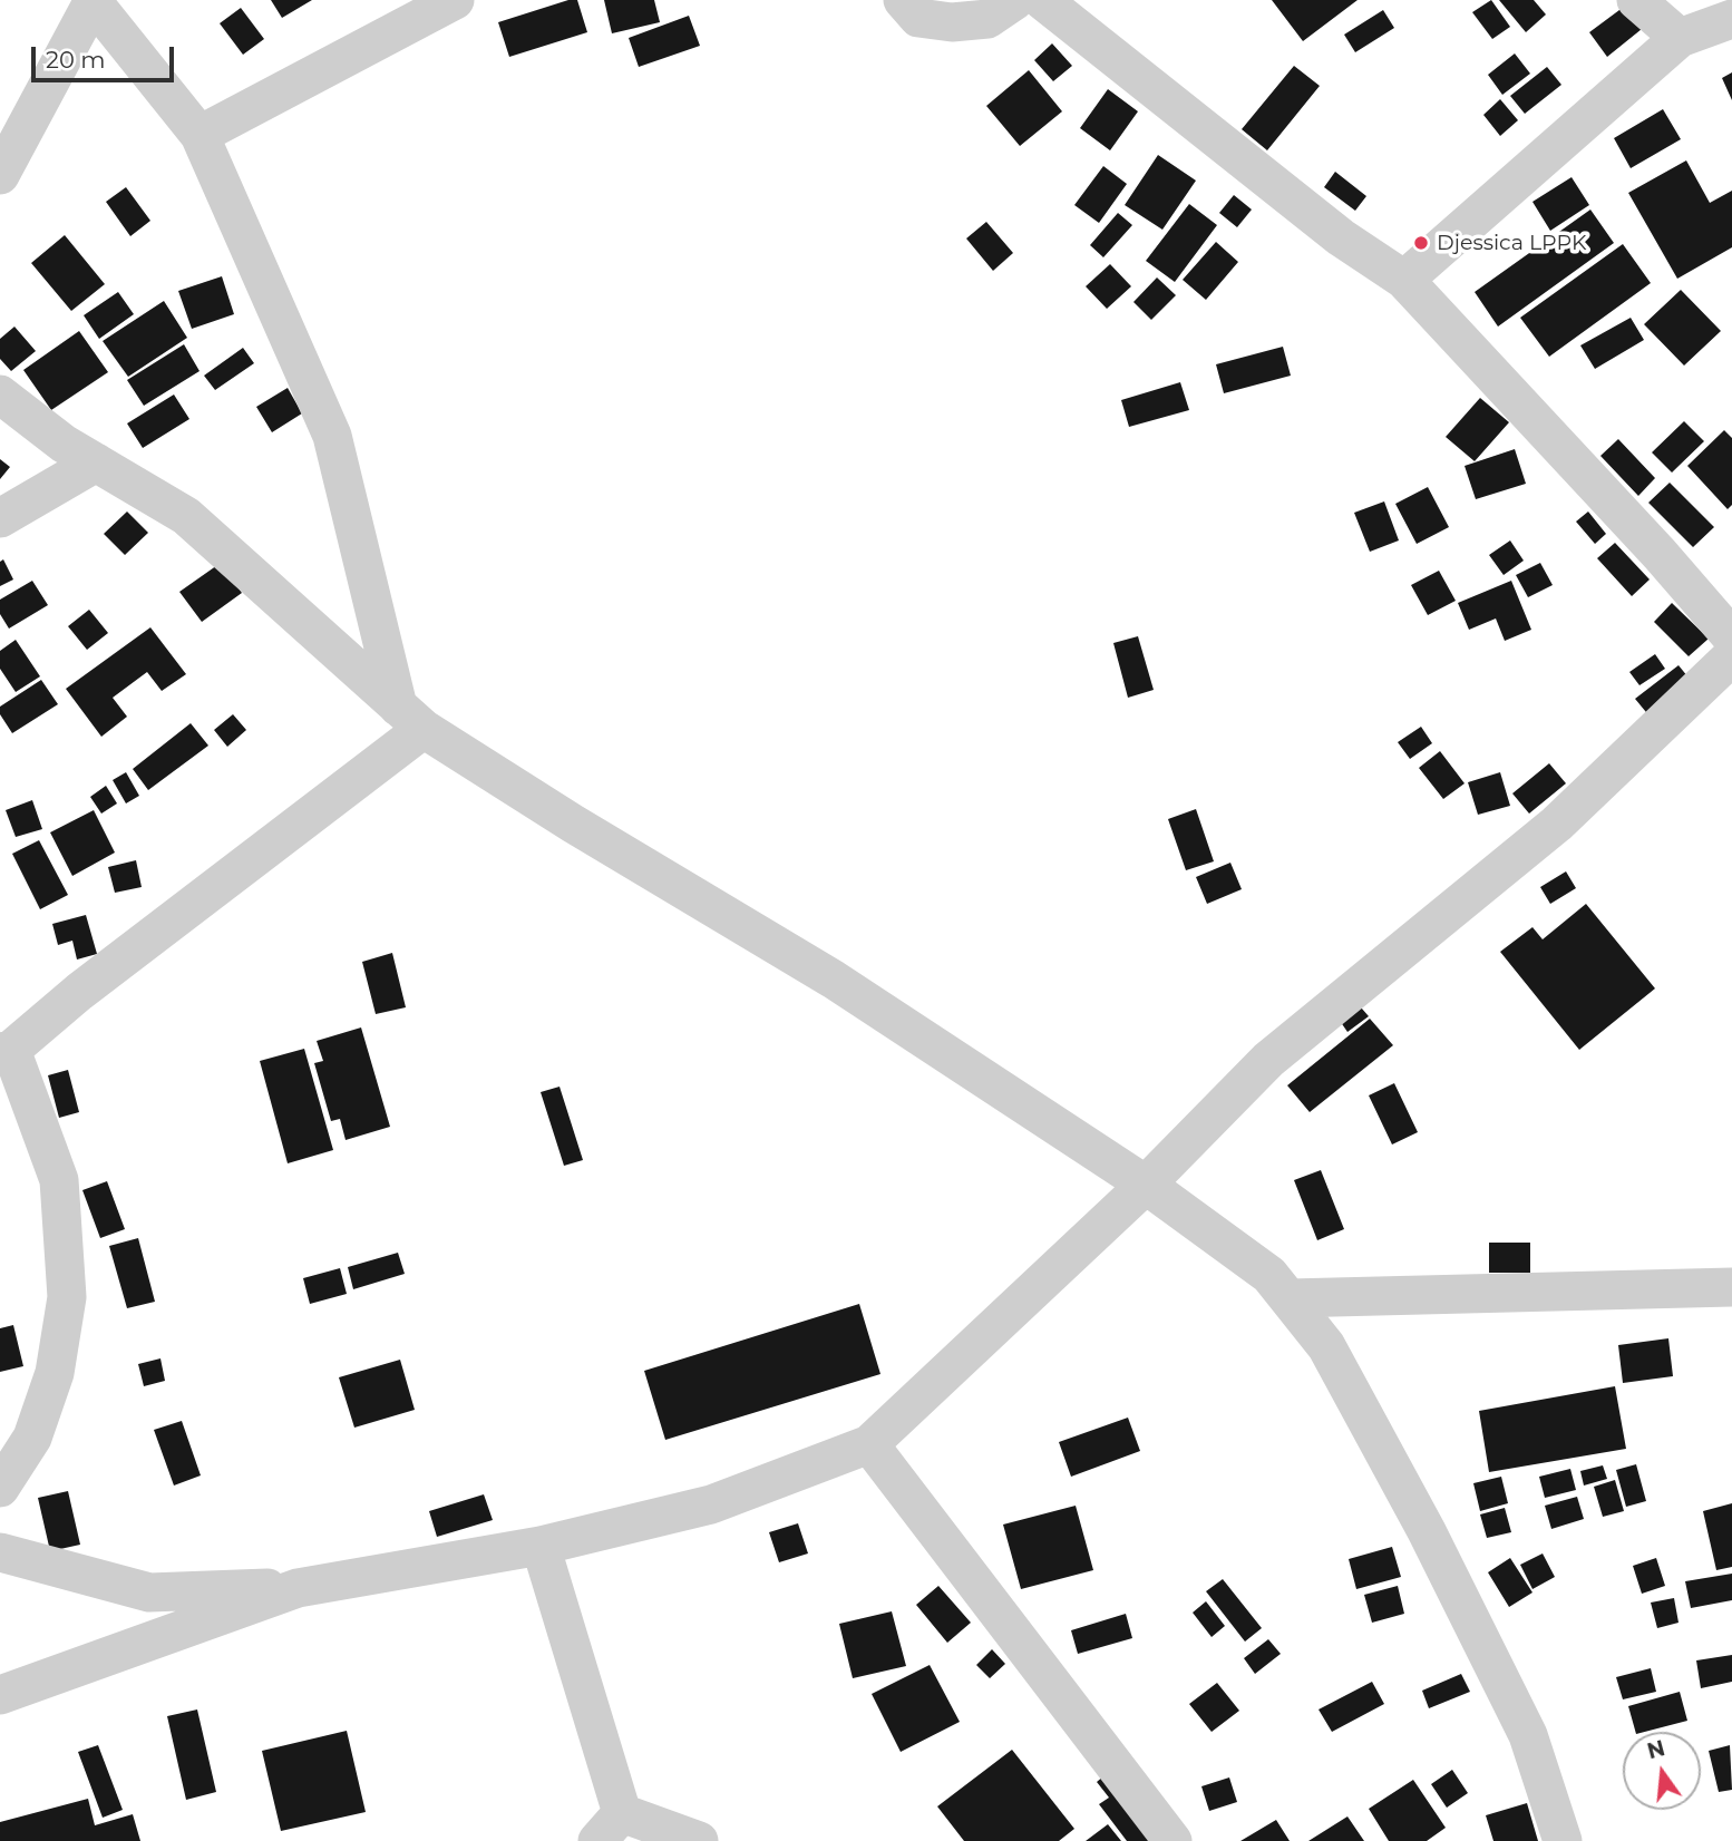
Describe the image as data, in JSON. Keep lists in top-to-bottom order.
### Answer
{
  "places": ["Djessica LPPK"],
  "scale_bar": "20 m",
  "north": "top"
}
